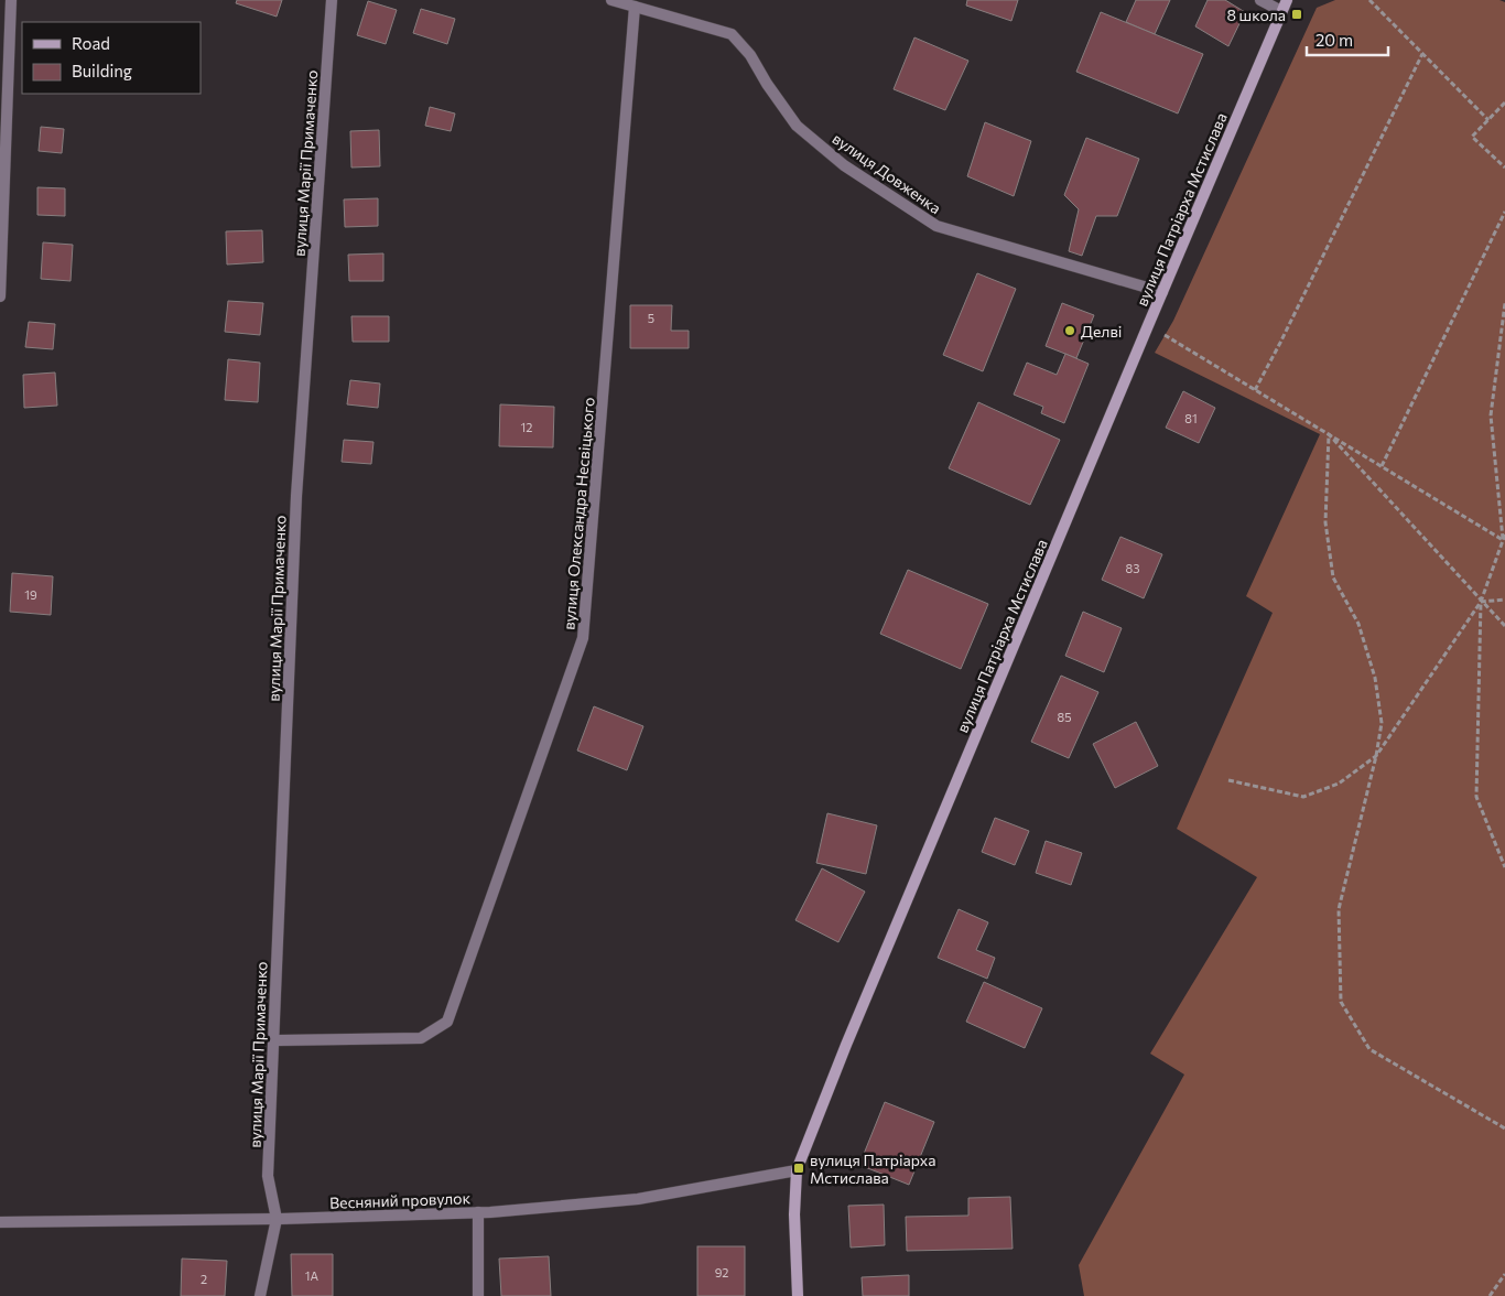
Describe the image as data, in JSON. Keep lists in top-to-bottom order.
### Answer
{
  "streets": {
    "main road": ["вулиця Патріарха Мстислава"],
    "street": [
      "вулиця Марії Примаченко",
      "вулиця Довженка",
      "вулиця Олександра Несвіцького",
      "Весняний провулок"
    ]
  },
  "crossings": [
    ["вулиця Марії Примаченко", "вулиця Олександра Несвіцького"],
    ["вулиця Марії Примаченко", "Весняний провулок"],
    ["вулиця Довженка", "вулиця Патріарха Мстислава"],
    ["вулиця Довженка", "вулиця Олександра Несвіцького"],
    ["вулиця Патріарха Мстислава", "Весняний провулок"]
  ],
  "places": {
    "transit": ["8 школа", "вулиця Патріарха Мстислава"],
    "other": ["Делві"]
  },
  "house_numbers": [
    "5",
    "81",
    "12",
    "83",
    "19",
    "85",
    "92",
    "1А",
    "2"
  ],
  "legend": ["Road", "Building"],
  "scale_bar": "20 m"
}
